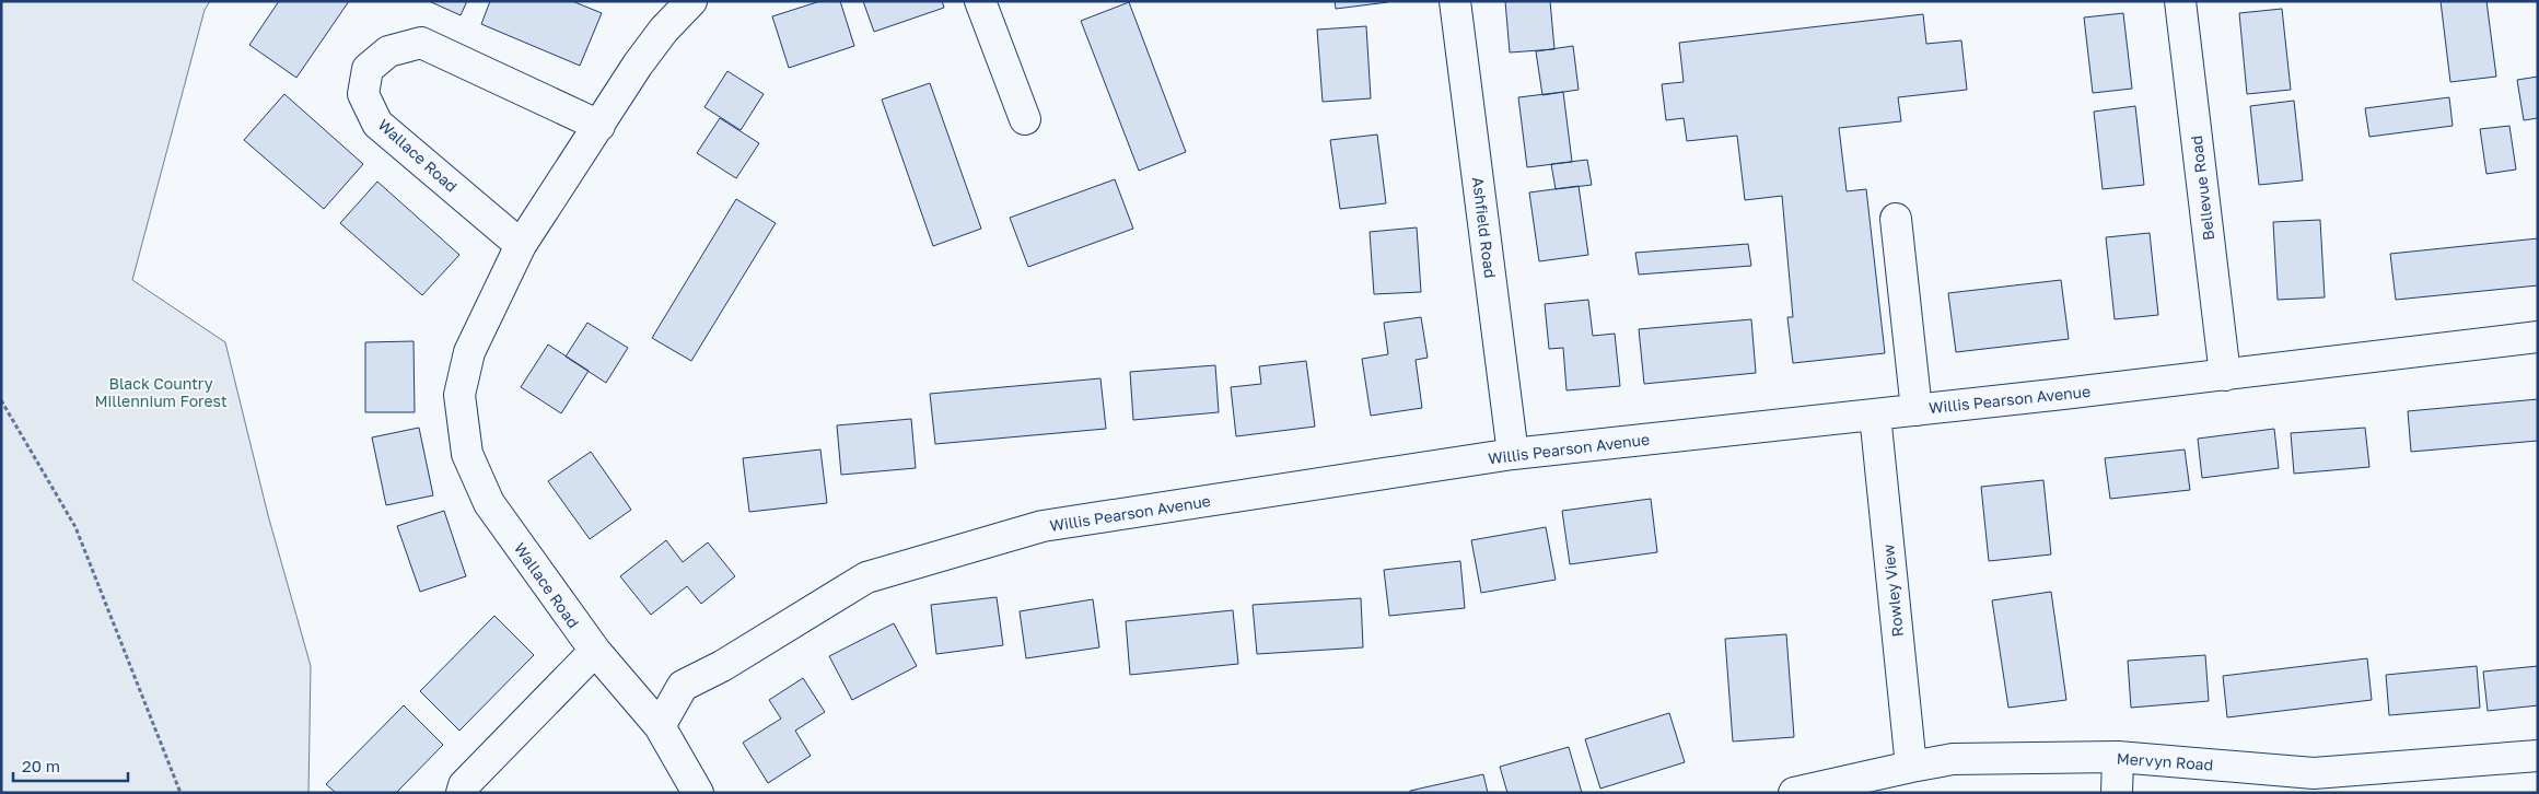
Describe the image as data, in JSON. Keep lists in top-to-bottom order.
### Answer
{
  "streets": {
    "street": [
      "Wallace Road",
      "Bellevue Road",
      "Ashfield Road",
      "Willis Pearson Avenue",
      "Rowley View",
      "Mervyn Road"
    ]
  },
  "crossings": [
    ["Wallace Road", "Willis Pearson Avenue"],
    ["Bellevue Road", "Willis Pearson Avenue"],
    ["Ashfield Road", "Willis Pearson Avenue"],
    ["Willis Pearson Avenue", "Rowley View"],
    ["Rowley View", "Mervyn Road"]
  ],
  "parks": ["Black Country Millennium Forest"],
  "scale_bar": "20 m"
}
